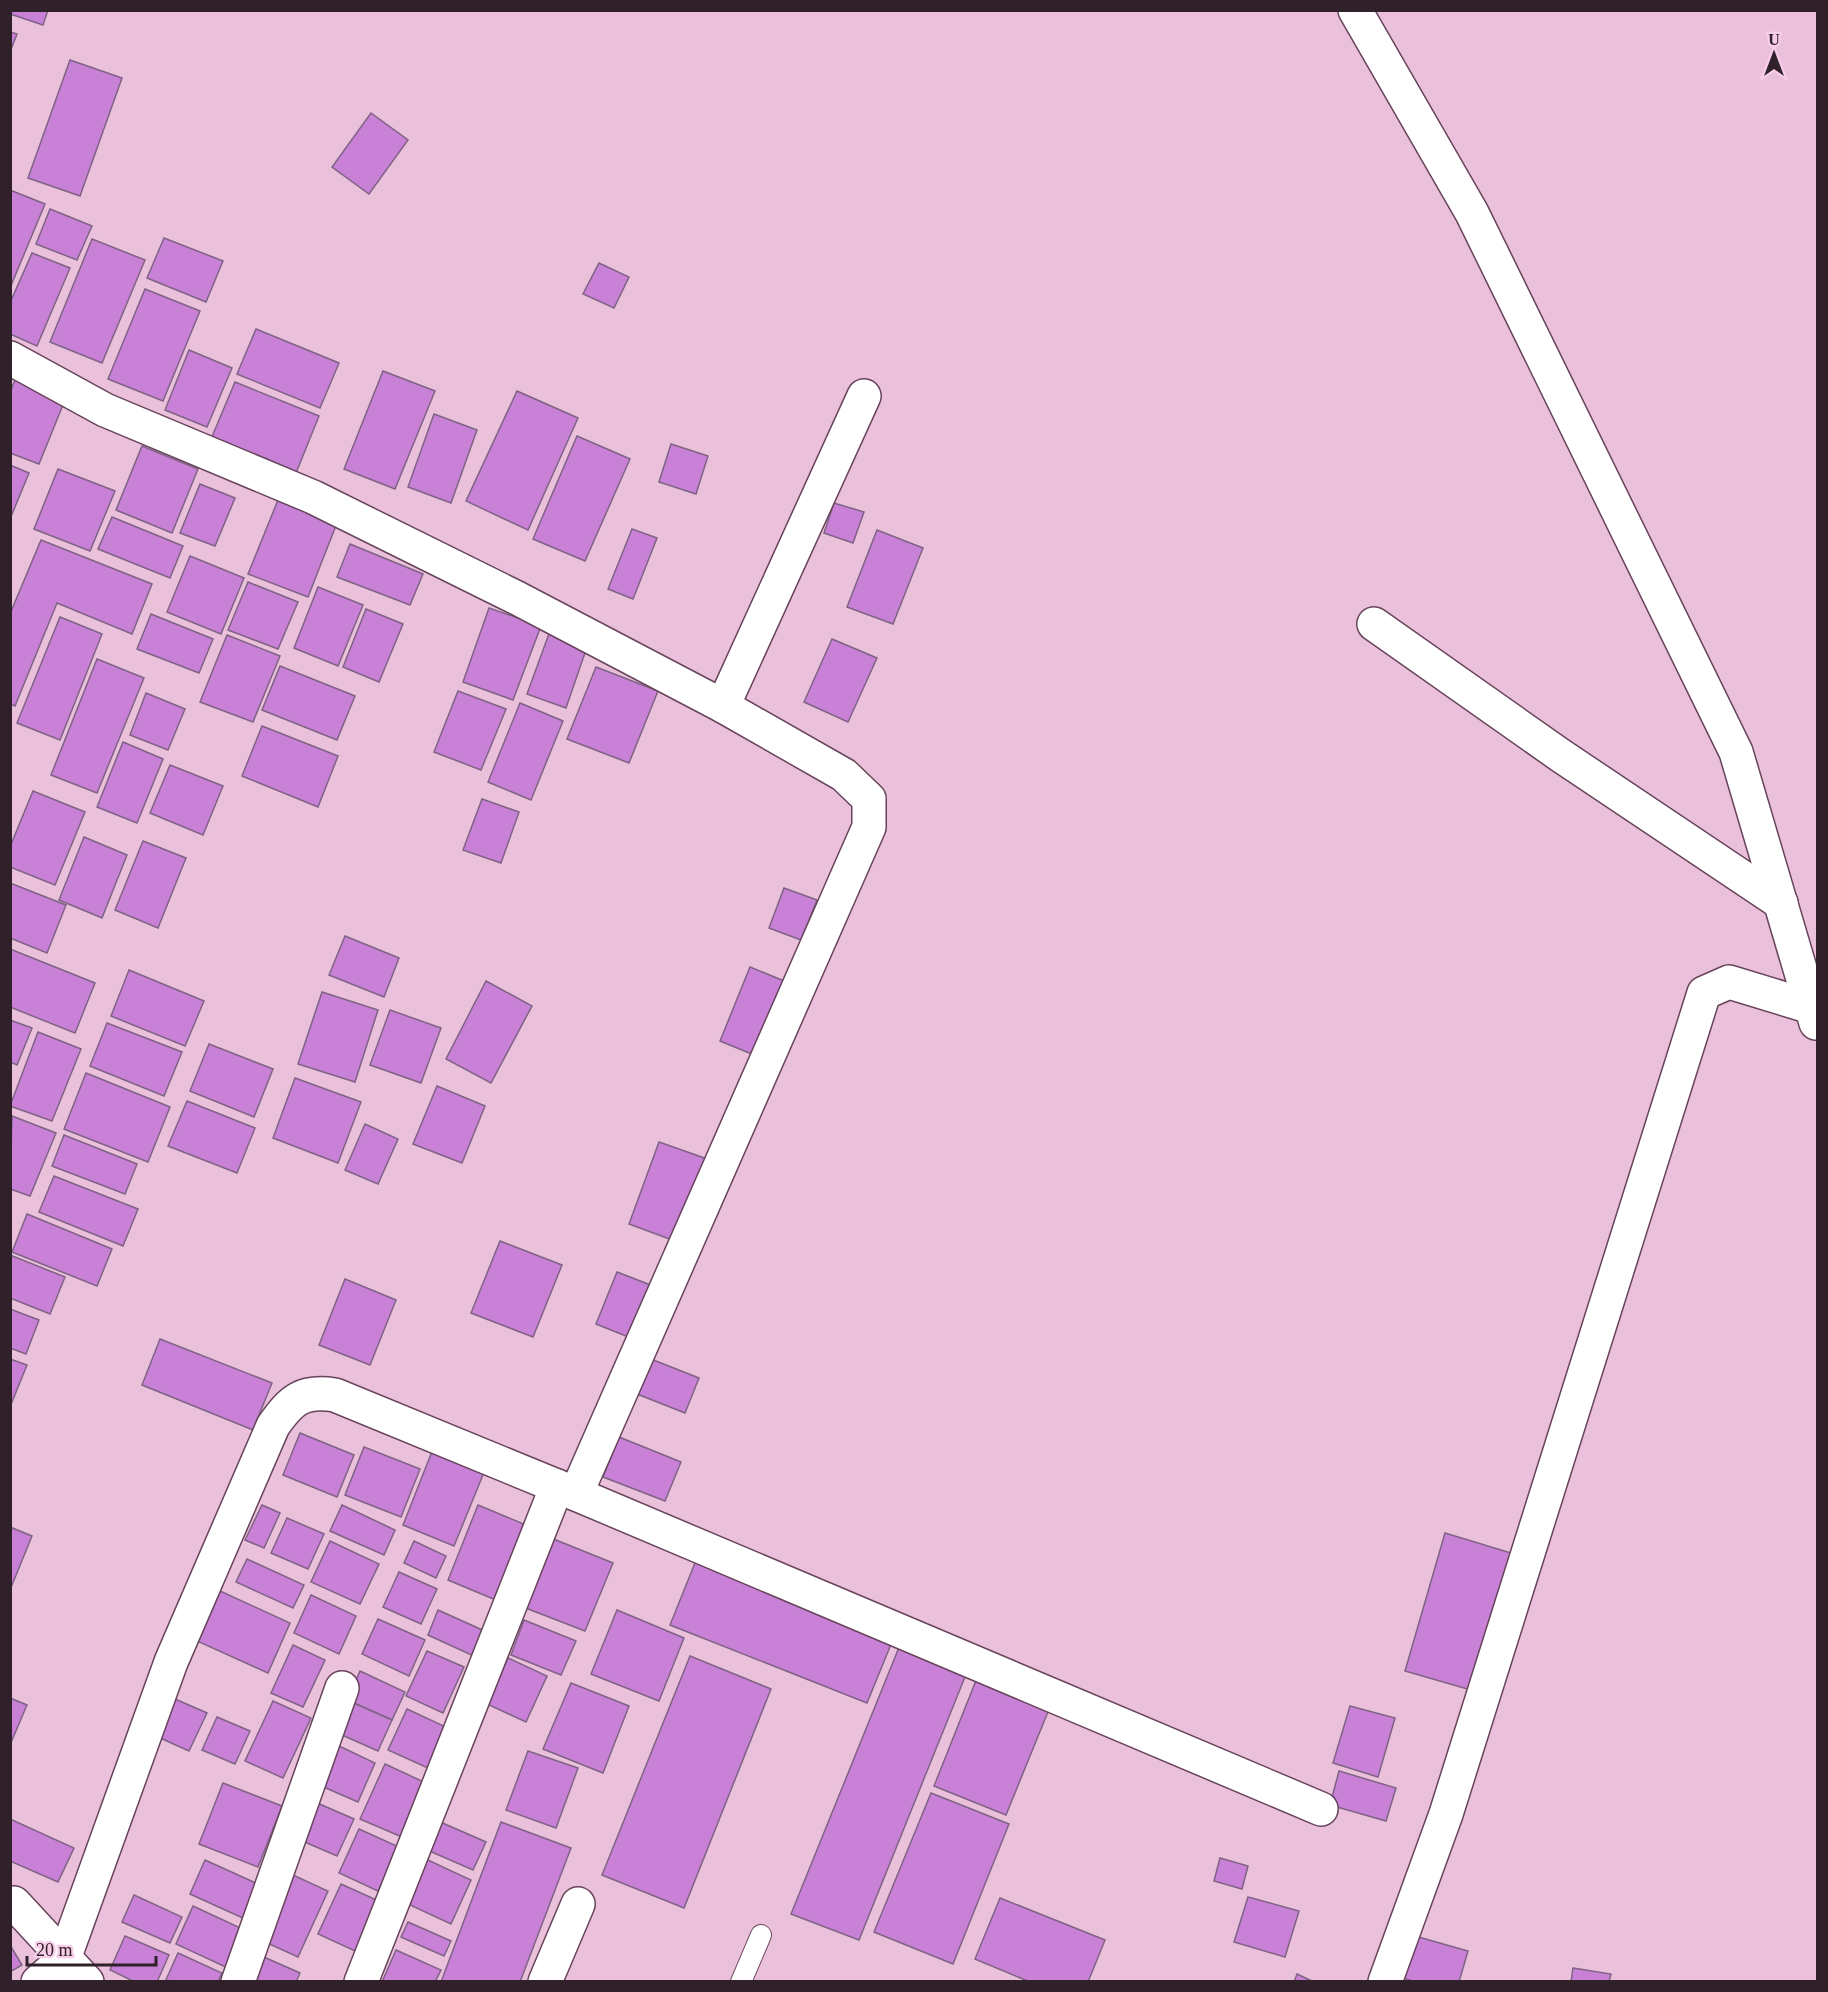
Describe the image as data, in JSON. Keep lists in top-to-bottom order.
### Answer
{
  "scale_bar": "20 m",
  "north": "top"
}
